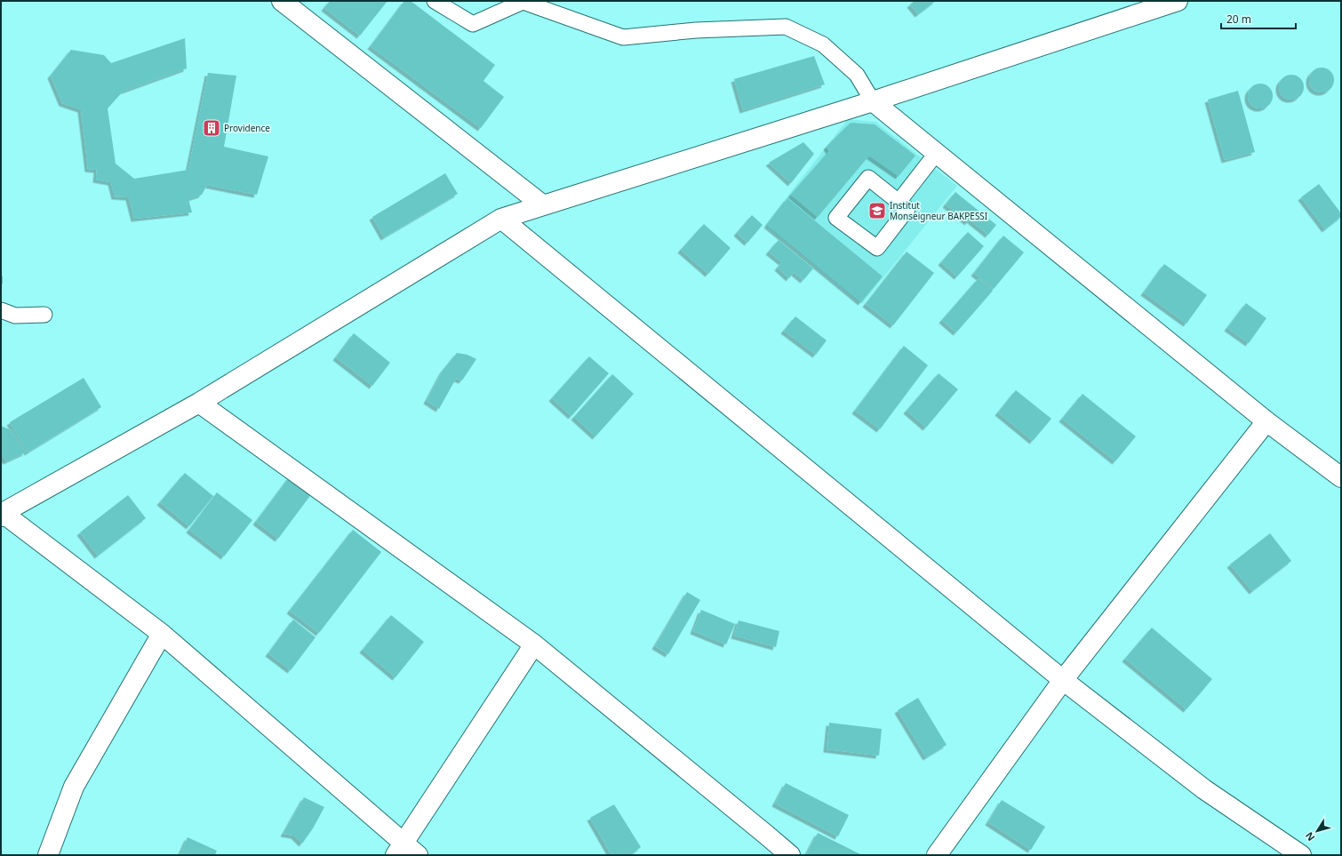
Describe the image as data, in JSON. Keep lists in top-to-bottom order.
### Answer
{
  "places": {
    "building": ["Providence"],
    "school or university": ["Institut Monseigneur BAKPESSI"]
  },
  "scale_bar": "20 m",
  "north": "bottom left"
}
